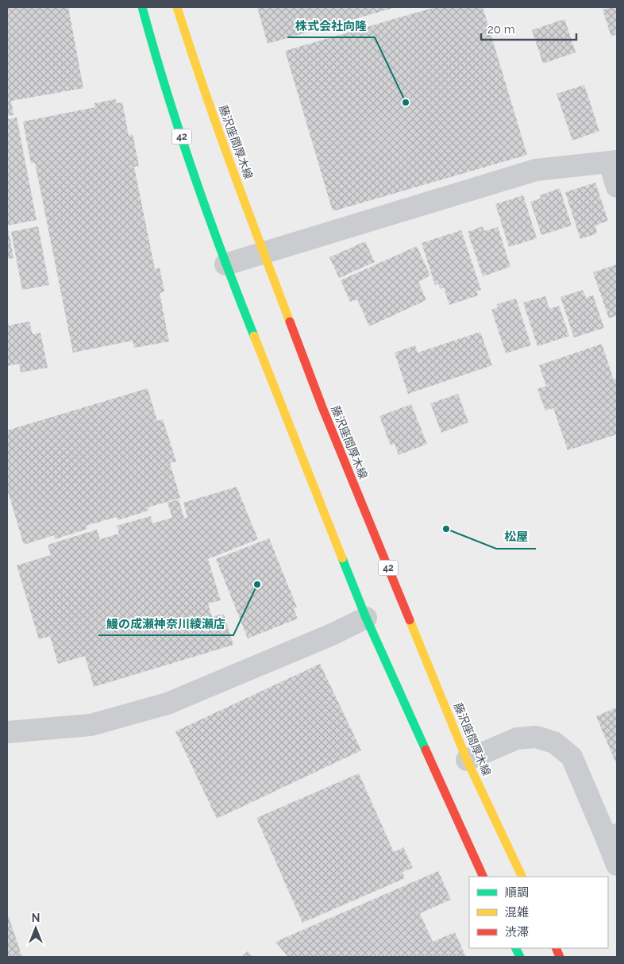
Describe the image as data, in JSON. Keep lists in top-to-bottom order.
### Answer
{
  "streets": {
    "main road": ["42", "藤沢座間厚木線"]
  },
  "places": ["株式会社向隆", "松屋", "鰻の成瀬神奈川綾瀬店"],
  "legend": ["順調", "混雑", "渋滞"],
  "scale_bar": "20 m",
  "north": "top"
}
